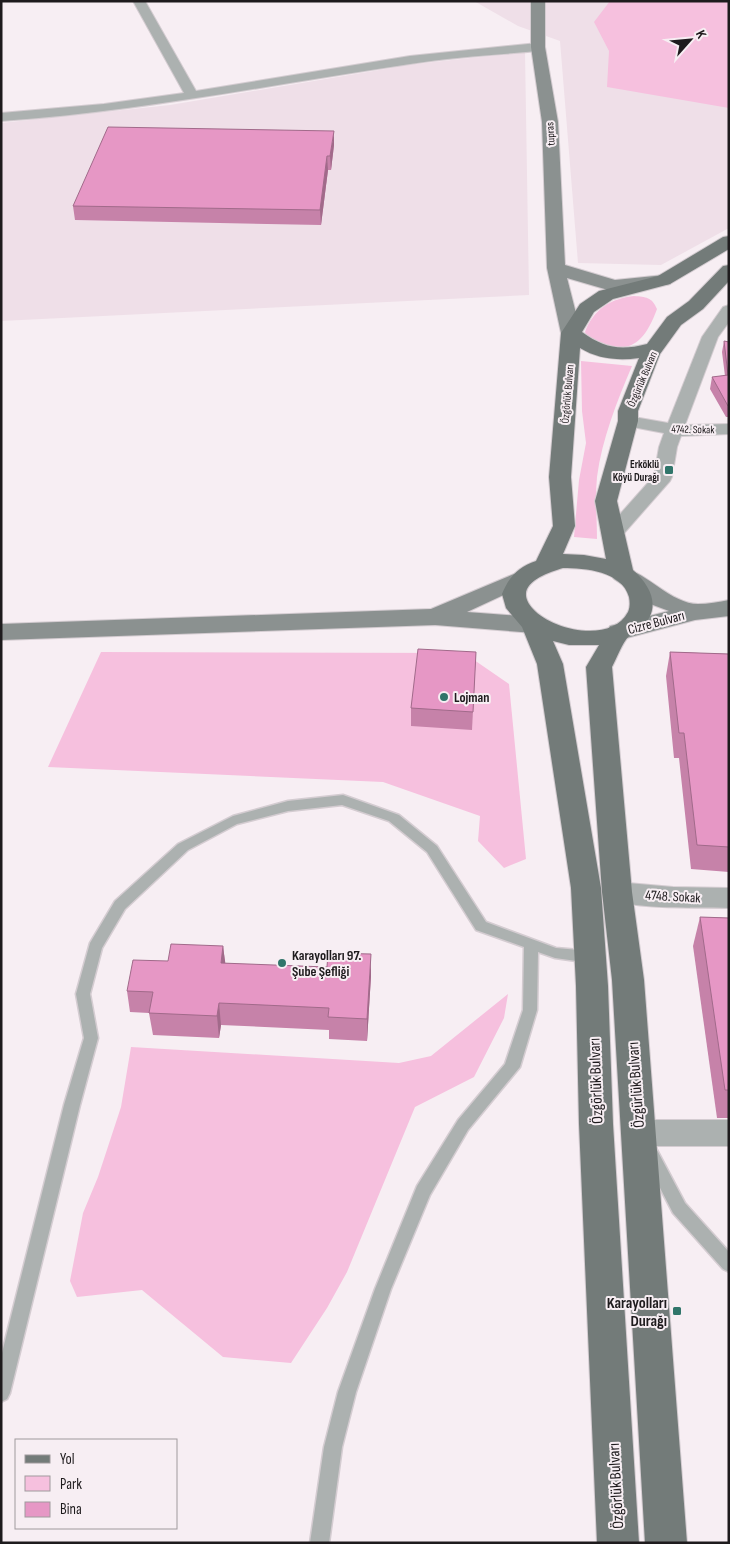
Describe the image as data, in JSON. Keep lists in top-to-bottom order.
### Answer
{
  "streets": {
    "main road": ["Özgürlük Bulvarı", "Özgörlük Bulvarı"],
    "street": [
      "tupras",
      "4742. Sokak",
      "Cizre Bulvarı",
      "4748. Sokak"
    ]
  },
  "crossings": [
    ["tupras", "Özgürlük Bulvarı"],
    ["tupras", "Özgörlük Bulvarı"],
    ["Özgürlük Bulvarı", "Özgörlük Bulvarı"],
    ["Özgürlük Bulvarı", "4742. Sokak"],
    ["Özgürlük Bulvarı", "Cizre Bulvarı"],
    ["Özgürlük Bulvarı", "4748. Sokak"],
    ["Özgörlük Bulvarı", "Cizre Bulvarı"]
  ],
  "places": {
    "transit": ["Erköklü Köyü Durağı", "Karayolları Durağı"],
    "other": ["Lojman", "Karayolları 97. Şube Şefliği"]
  },
  "legend": ["Yol", "Park", "Bina"],
  "north": "top right"
}
